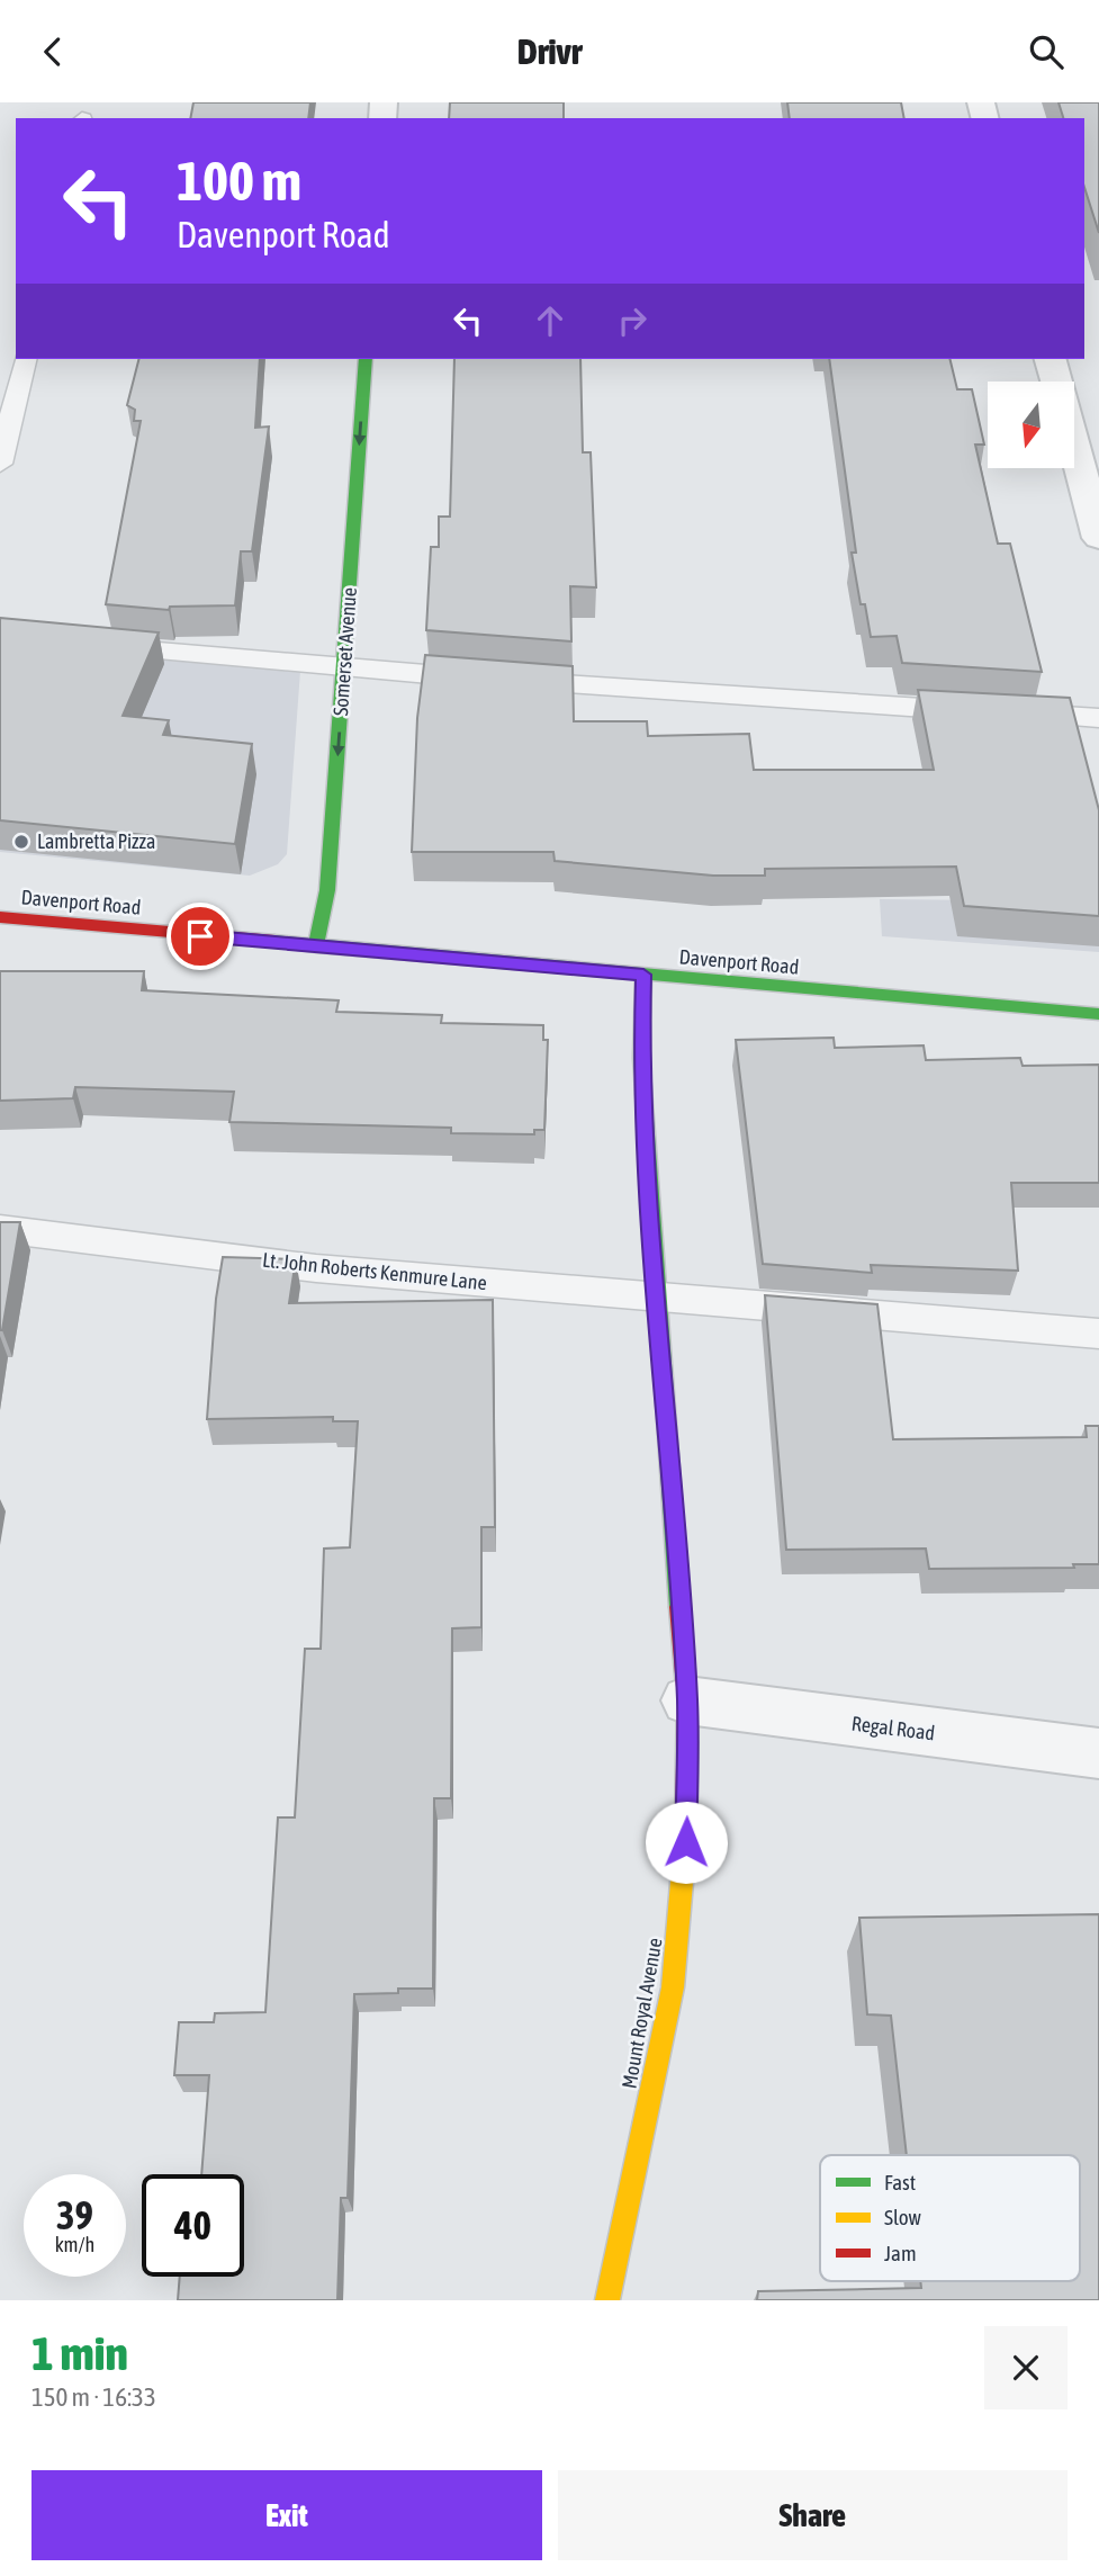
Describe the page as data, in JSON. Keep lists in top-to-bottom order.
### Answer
{
  "streets": {
    "street": [
      "Somerset Avenue",
      "Davenport Road",
      "Regal Road",
      "Mount Royal Avenue"
    ],
    "lane": ["Lt. John Roberts Kenmure Lane"]
  },
  "crossings": [
    ["Somerset Avenue", "Davenport Road"],
    ["Davenport Road", "Mount Royal Avenue"],
    ["Lt. John Roberts Kenmure Lane", "Mount Royal Avenue"],
    ["Regal Road", "Mount Royal Avenue"]
  ],
  "one_way": ["Somerset Avenue"],
  "places": ["Lambretta Pizza"],
  "legend": ["Fast", "Slow", "Jam"],
  "north": "bottom",
  "page": {
    "header": "Drivr",
    "turn": ["100 m", "Davenport Road"],
    "speed": "39 km/h",
    "limit": "40",
    "heading": ["1 min", "150 m · 16:33"],
    "buttons": ["Exit", "Share"]
  }
}
